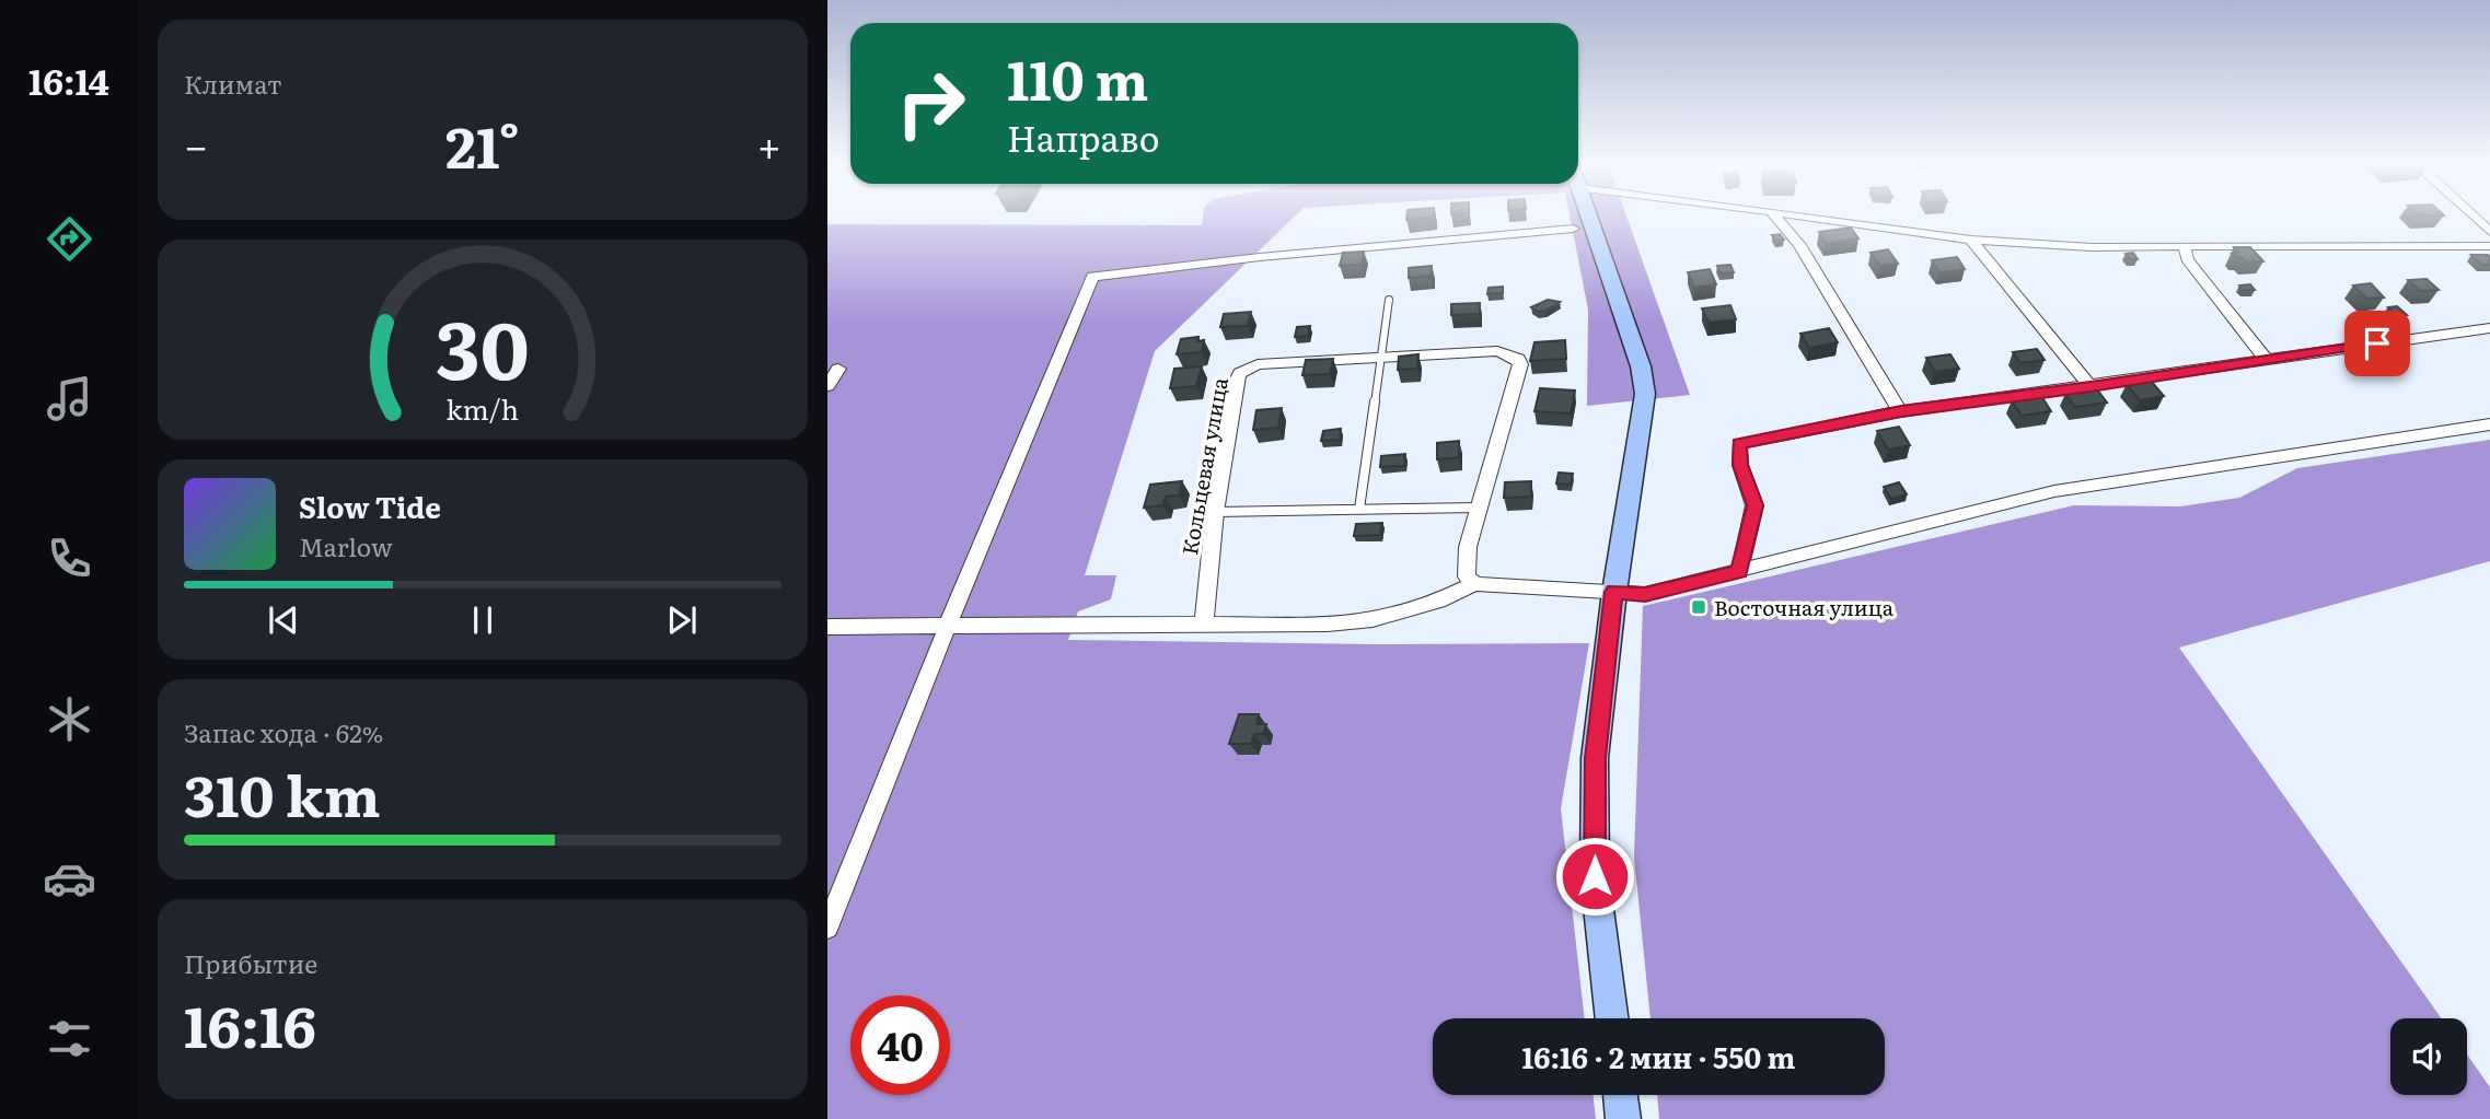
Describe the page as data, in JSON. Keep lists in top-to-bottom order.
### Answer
{
  "streets": {
    "street": ["Кольцевая улица"]
  },
  "places": {
    "transit": ["Восточная улица"]
  },
  "page": {
    "tabs": "16:14",
    "tile": [
      "Климат",
      ["Запас хода · 62%", "310 km"],
      ["Прибытие", "16:16"]
    ],
    "turn": ["110 m", "Направо"],
    "heat": ["−", "21°", "+"],
    "song": ["Slow Tide", "Marlow"],
    "limit": "40",
    "trip": "16:16 · 2 мин · 550 m",
    "gauge": ["30", "km/h"]
  }
}
